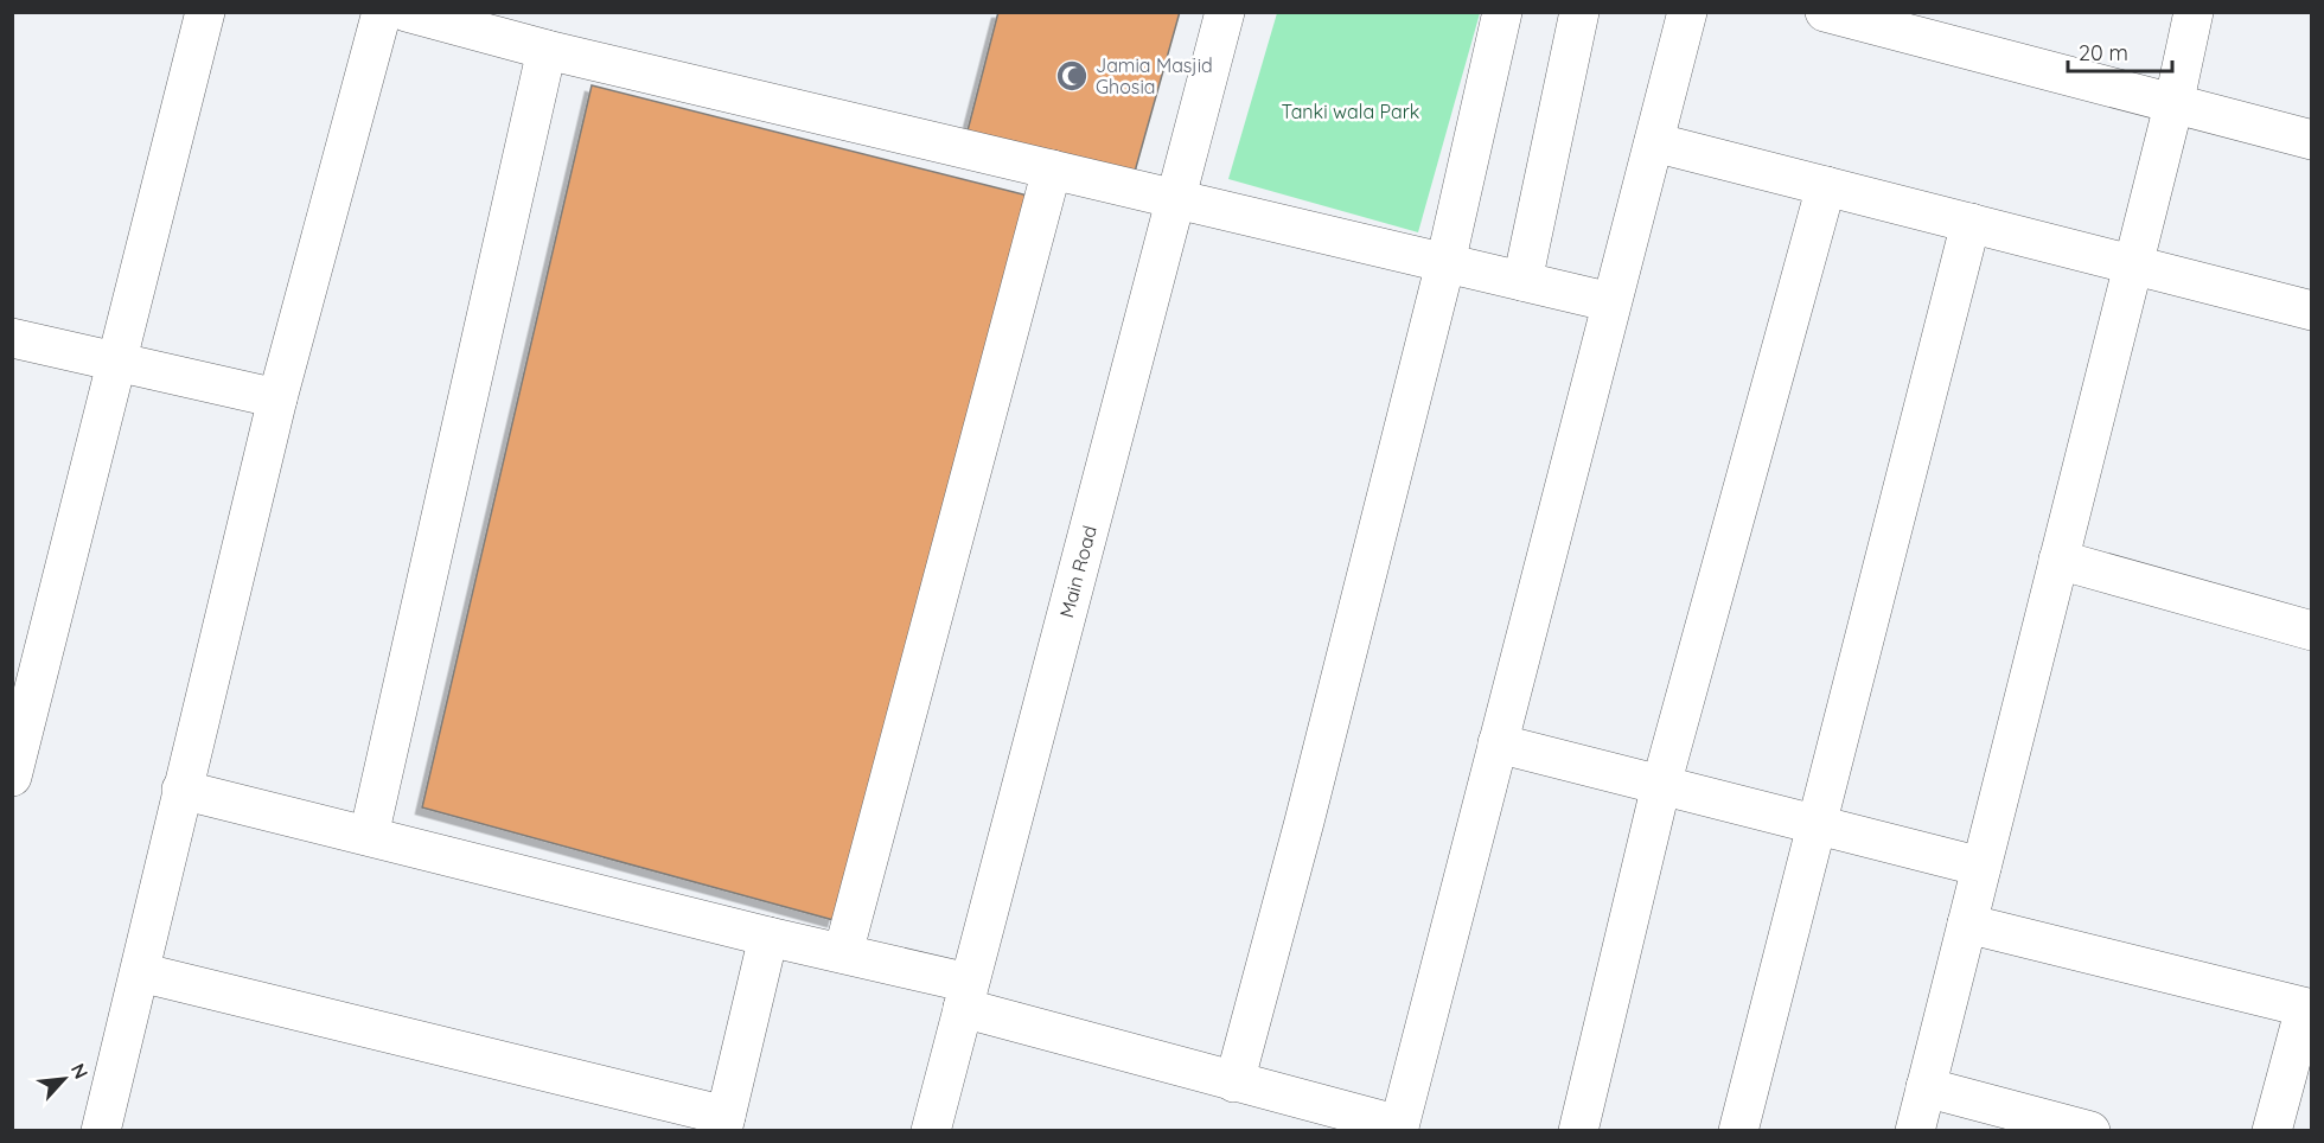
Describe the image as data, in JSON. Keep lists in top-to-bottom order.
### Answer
{
  "streets": {
    "street": ["Main Road"]
  },
  "parks": ["Tanki wala Park"],
  "places": {
    "mosque": ["Jamia Masjid Ghosia"]
  },
  "scale_bar": "20 m",
  "north": "top right"
}
